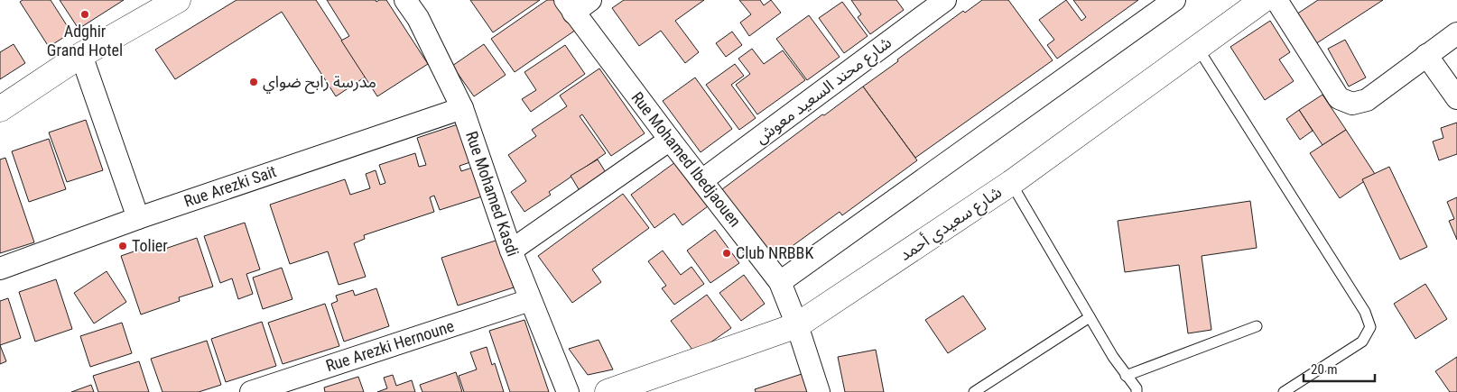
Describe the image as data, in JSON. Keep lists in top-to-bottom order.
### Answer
{
  "streets": {
    "street": [
      "شارع محند السعيد معوش",
      "Rue Mohamed Ibedjaouen",
      "Rue Arezki Sait",
      "Rue Mohamed Kasdi",
      "شارع سعيدي أحمد",
      "Rue Arezki Hernoune"
    ]
  },
  "crossings": [
    ["شارع محند السعيد معوش", "Rue Mohamed Ibedjaouen"],
    ["Rue Mohamed Ibedjaouen", "شارع سعيدي أحمد"],
    ["Rue Arezki Sait", "Rue Mohamed Kasdi"],
    ["Rue Mohamed Kasdi", "Rue Arezki Hernoune"]
  ],
  "places": [
    "Adghir Grand Hotel",
    "مدرسة رابح ضواي",
    "Tolier",
    "Club NRBBK"
  ],
  "scale_bar": "20 m"
}
